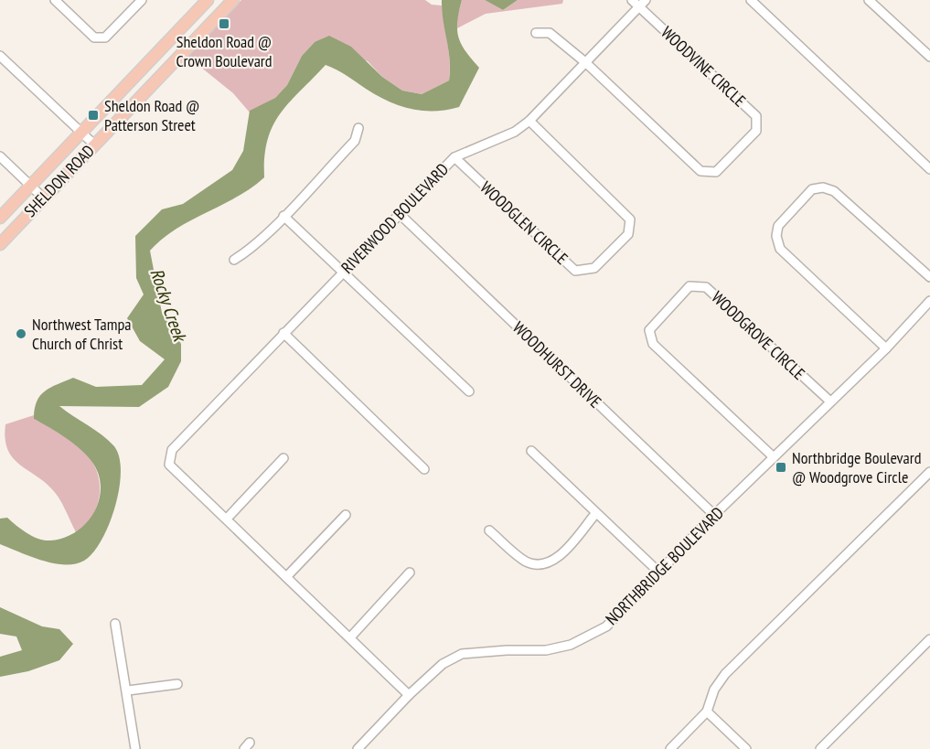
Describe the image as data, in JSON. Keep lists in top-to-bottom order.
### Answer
{
  "streets": {
    "main road": ["SHELDON ROAD"],
    "street": [
      "WOODVINE CIRCLE",
      "RIVERWOOD BOULEVARD",
      "WOODGLEN CIRCLE",
      "WOODGROVE CIRCLE",
      "WOODHURST DRIVE",
      "NORTHBRIDGE BOULEVARD"
    ]
  },
  "crossings": [
    ["WOODVINE CIRCLE", "RIVERWOOD BOULEVARD"],
    ["RIVERWOOD BOULEVARD", "WOODGLEN CIRCLE"],
    ["RIVERWOOD BOULEVARD", "WOODHURST DRIVE"],
    ["WOODGROVE CIRCLE", "NORTHBRIDGE BOULEVARD"],
    ["WOODHURST DRIVE", "NORTHBRIDGE BOULEVARD"]
  ],
  "water": ["Rocky Creek"],
  "places": {
    "transit": ["Sheldon Road @ Crown Boulevard", "Sheldon Road @ Patterson Street", "Northbridge Boulevard @ Woodgrove Circle"],
    "other": ["Northwest Tampa Church of Christ"]
  }
}
